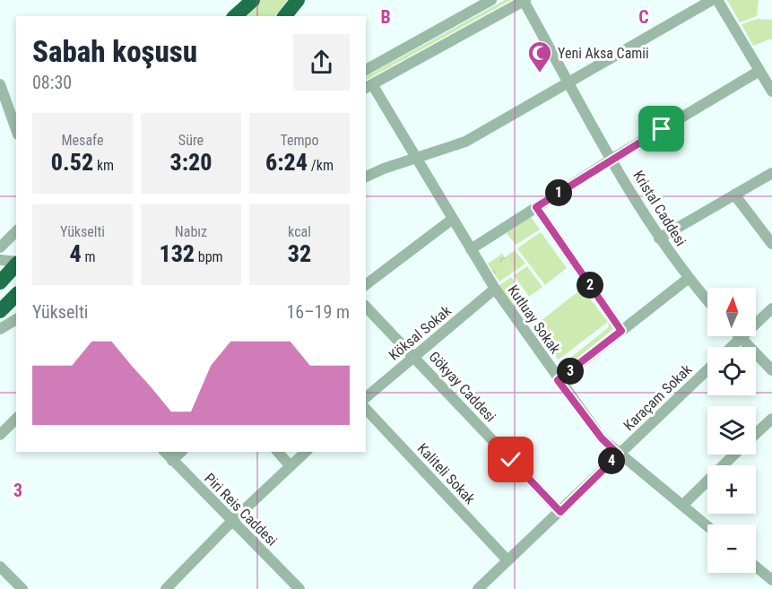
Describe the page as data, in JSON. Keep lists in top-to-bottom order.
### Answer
{
  "streets": {
    "street": [
      "Kristal Caddesi",
      "Kutluay Sokak",
      "Köksal Sokak",
      "Gökyay Caddesi",
      "Karaçam Sokak",
      "Kaliteli Sokak",
      "Piri Reis Caddesi"
    ]
  },
  "crossings": [
    ["Kutluay Sokak", "Köksal Sokak"],
    ["Kutluay Sokak", "Karaçam Sokak"],
    ["Köksal Sokak", "Gökyay Caddesi"],
    ["Gökyay Caddesi", "Karaçam Sokak"],
    ["Karaçam Sokak", "Kaliteli Sokak"]
  ],
  "places": {
    "mosque": ["Yeni Aksa Camii"]
  },
  "north": "top",
  "page": {
    "heading": ["Sabah koşusu", "08:30"],
    "stats": [
      ["Mesafe", "0.52 km"],
      ["Süre", "3:20"],
      ["Tempo", "6:24 /km"],
      ["Yükselti", "4 m"],
      ["Nabız", "132 bpm"],
      ["kcal", "32"]
    ],
    "pins": [
      "1",
      "2",
      "3",
      "4"
    ],
    "map_buttons": ["+", "−"],
    "chart": ["Yükselti", "16–19 m"]
  },
  "grid": {
    "columns": ["B", "C"],
    "rows": ["3"]
  }
}
